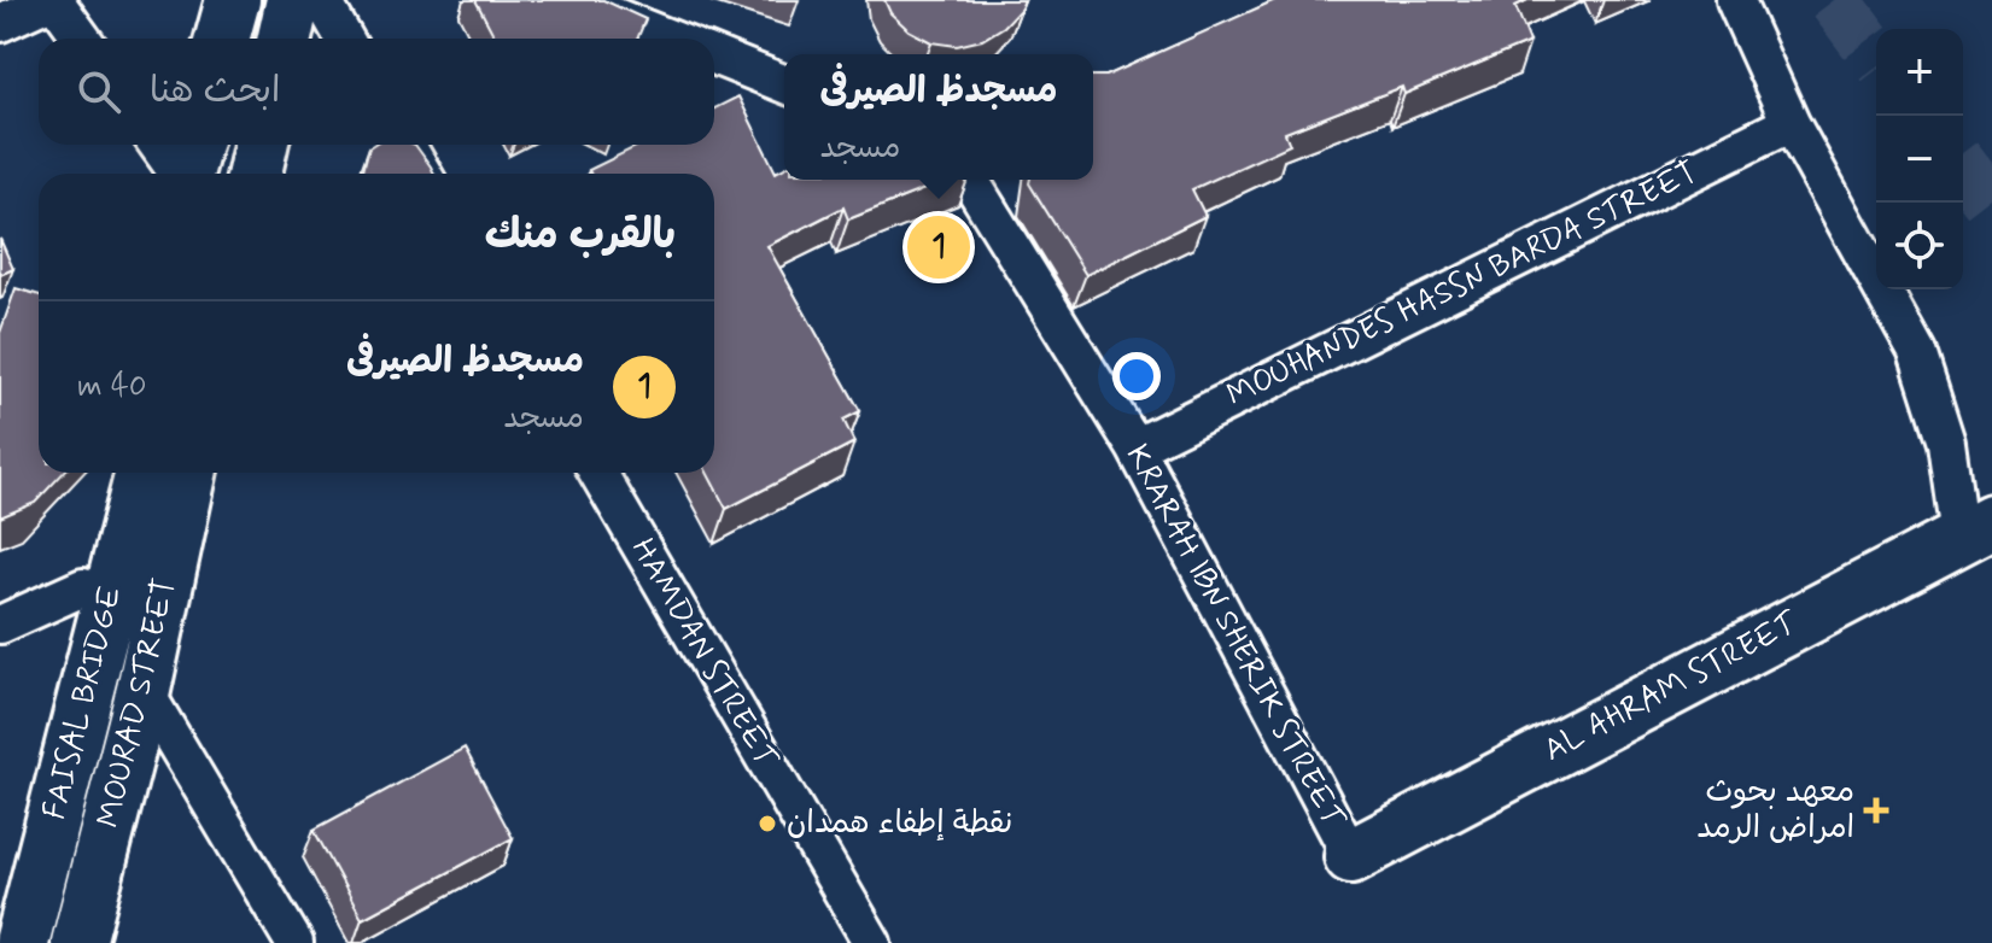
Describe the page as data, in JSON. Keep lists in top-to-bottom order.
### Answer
{
  "streets": {
    "main road": ["AL AHRAM STREET", "FAISAL BRIDGE", "MOURAD STREET"],
    "street": ["MOUHANDES HASSN BARDA STREET", "KRARAH IBN SHERIK STREET", "HAMDAN STREET"]
  },
  "crossings": [
    ["MOUHANDES HASSN BARDA STREET", "KRARAH IBN SHERIK STREET"],
    ["KRARAH IBN SHERIK STREET", "AL AHRAM STREET"]
  ],
  "places": {
    "health": ["معهد بحوث امراض الرمد"],
    "other": ["نقطة إطفاء همدان"]
  },
  "page": {
    "map_buttons": ["+", "−"],
    "search": "ابحث هنا",
    "popup": ["مسجدظ الصيرفى", "مسجد"],
    "heading": "بالقرب منك",
    "pins": "1",
    "list": [
      {
        "mark": "1",
        "name": "مسجدظ الصيرفى",
        "note": "مسجد",
        "value": "40 m"
      }
    ]
  }
}
